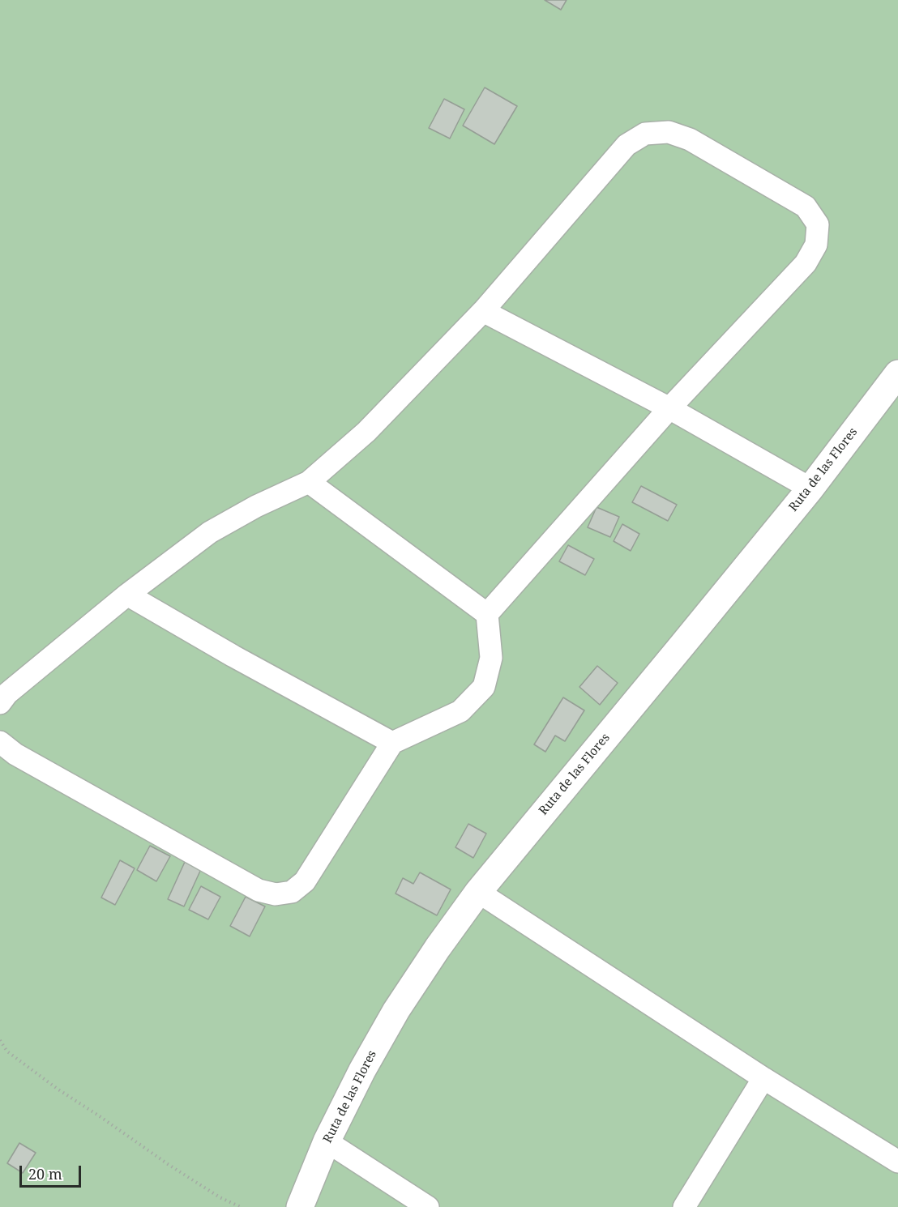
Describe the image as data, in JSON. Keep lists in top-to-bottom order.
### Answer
{
  "streets": {
    "main road": ["Ruta de las Flores"]
  },
  "scale_bar": "20 m"
}
